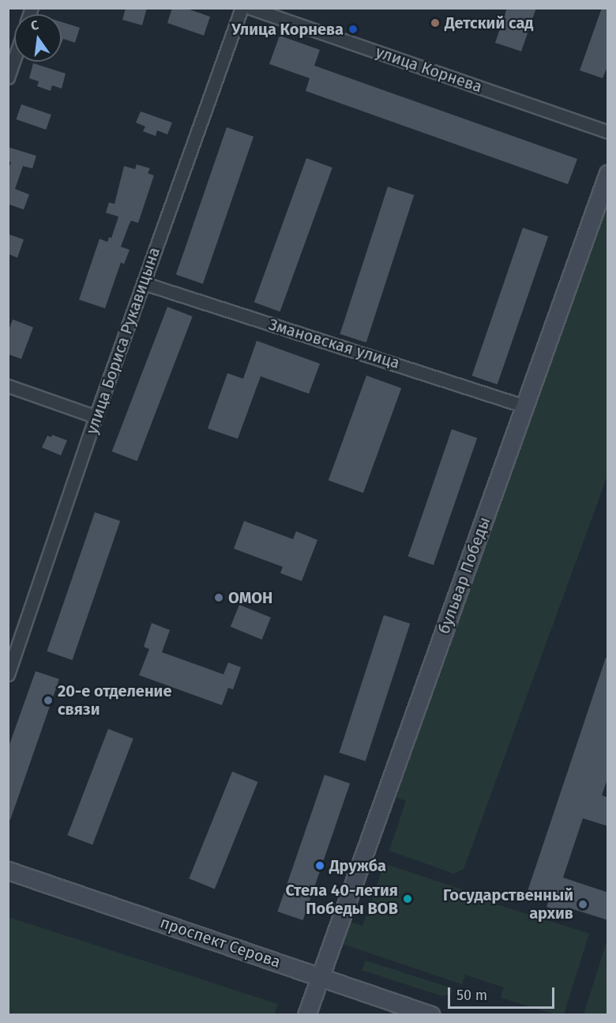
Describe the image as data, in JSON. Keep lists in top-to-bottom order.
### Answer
{
  "streets": {
    "street": [
      "улица Корнева",
      "улица Бориса Рукавицына",
      "Змановская улица",
      "бульвар Победы",
      "проспект Серова"
    ]
  },
  "crossings": [
    ["улица Бориса Рукавицына", "Змановская улица"],
    ["Змановская улица", "бульвар Победы"],
    ["бульвар Победы", "проспект Серова"]
  ],
  "places": [
    "Детский сад",
    "Улица Корнева",
    "ОМОН",
    "20-е отделение связи",
    "Дружба",
    "Стела 40-летия Победы ВОВ",
    "Государственный архив"
  ],
  "scale_bar": "50 m",
  "north": "top"
}
